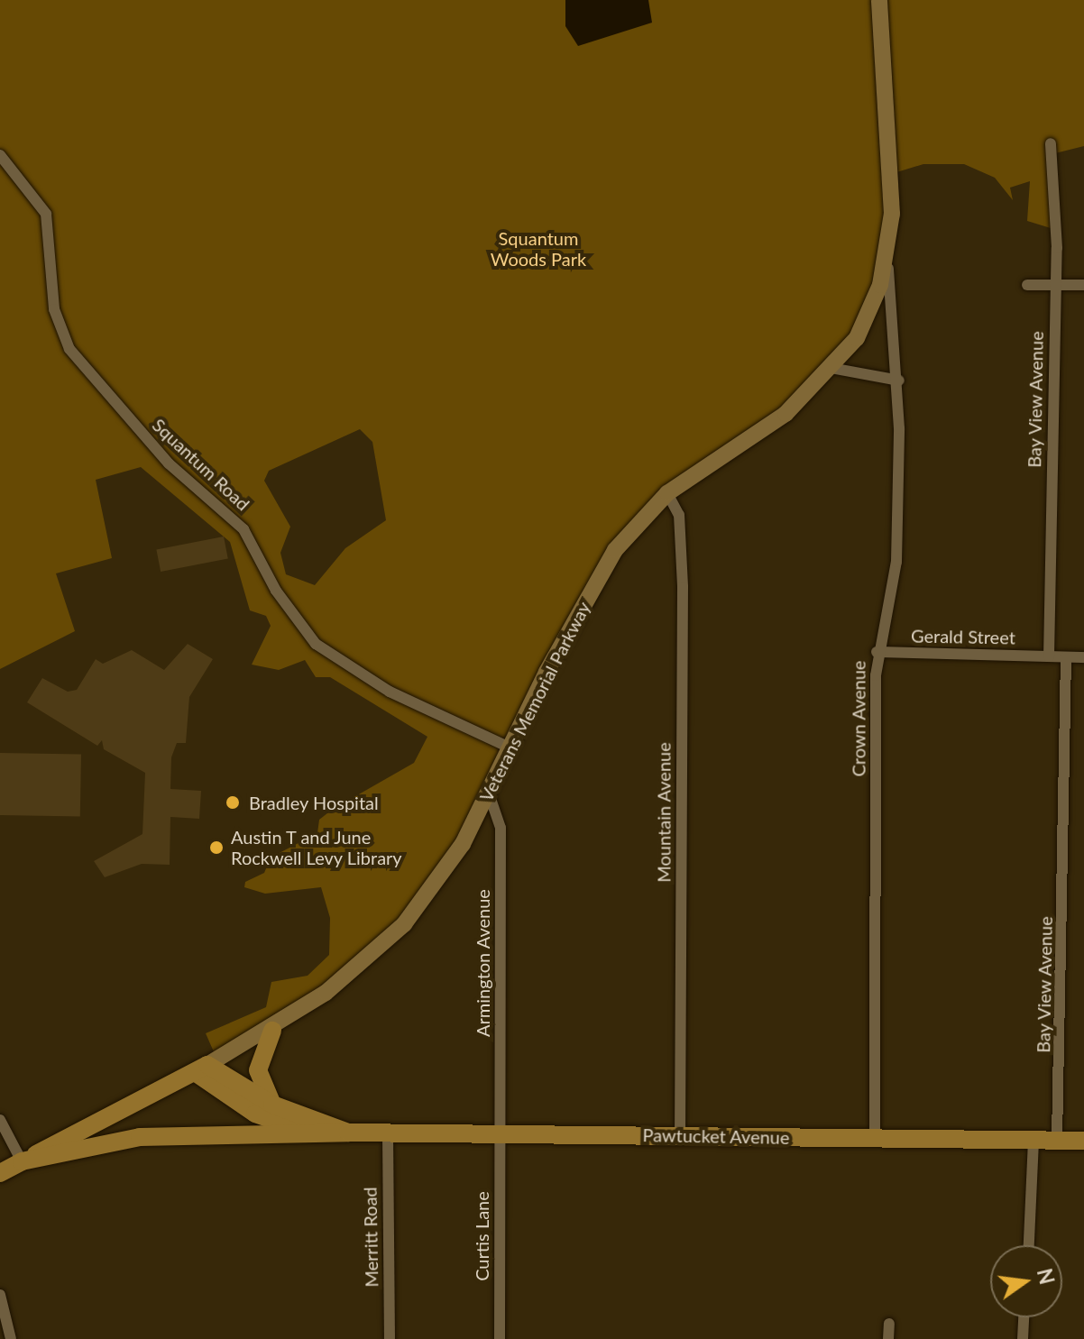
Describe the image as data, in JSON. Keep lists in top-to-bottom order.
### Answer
{
  "streets": {
    "main road": ["Veterans Memorial Parkway", "Pawtucket Avenue"],
    "street": [
      "Bay View Avenue",
      "Squantum Road",
      "Gerald Street",
      "Crown Avenue",
      "Mountain Avenue",
      "Armington Avenue",
      "Curtis Lane",
      "Merritt Road"
    ]
  },
  "crossings": [
    ["Bay View Avenue", "Gerald Street"],
    ["Bay View Avenue", "Pawtucket Avenue"],
    ["Squantum Road", "Veterans Memorial Parkway"],
    ["Gerald Street", "Crown Avenue"],
    ["Veterans Memorial Parkway", "Crown Avenue"],
    ["Veterans Memorial Parkway", "Mountain Avenue"],
    ["Veterans Memorial Parkway", "Armington Avenue"],
    ["Veterans Memorial Parkway", "Pawtucket Avenue"],
    ["Crown Avenue", "Pawtucket Avenue"],
    ["Mountain Avenue", "Pawtucket Avenue"],
    ["Armington Avenue", "Pawtucket Avenue"],
    ["Armington Avenue", "Curtis Lane"],
    ["Pawtucket Avenue", "Curtis Lane"],
    ["Pawtucket Avenue", "Merritt Road"]
  ],
  "parks": ["Squantum Woods Park"],
  "places": ["Bradley Hospital", "Austin T and June Rockwell Levy Library"],
  "north": "right"
}
